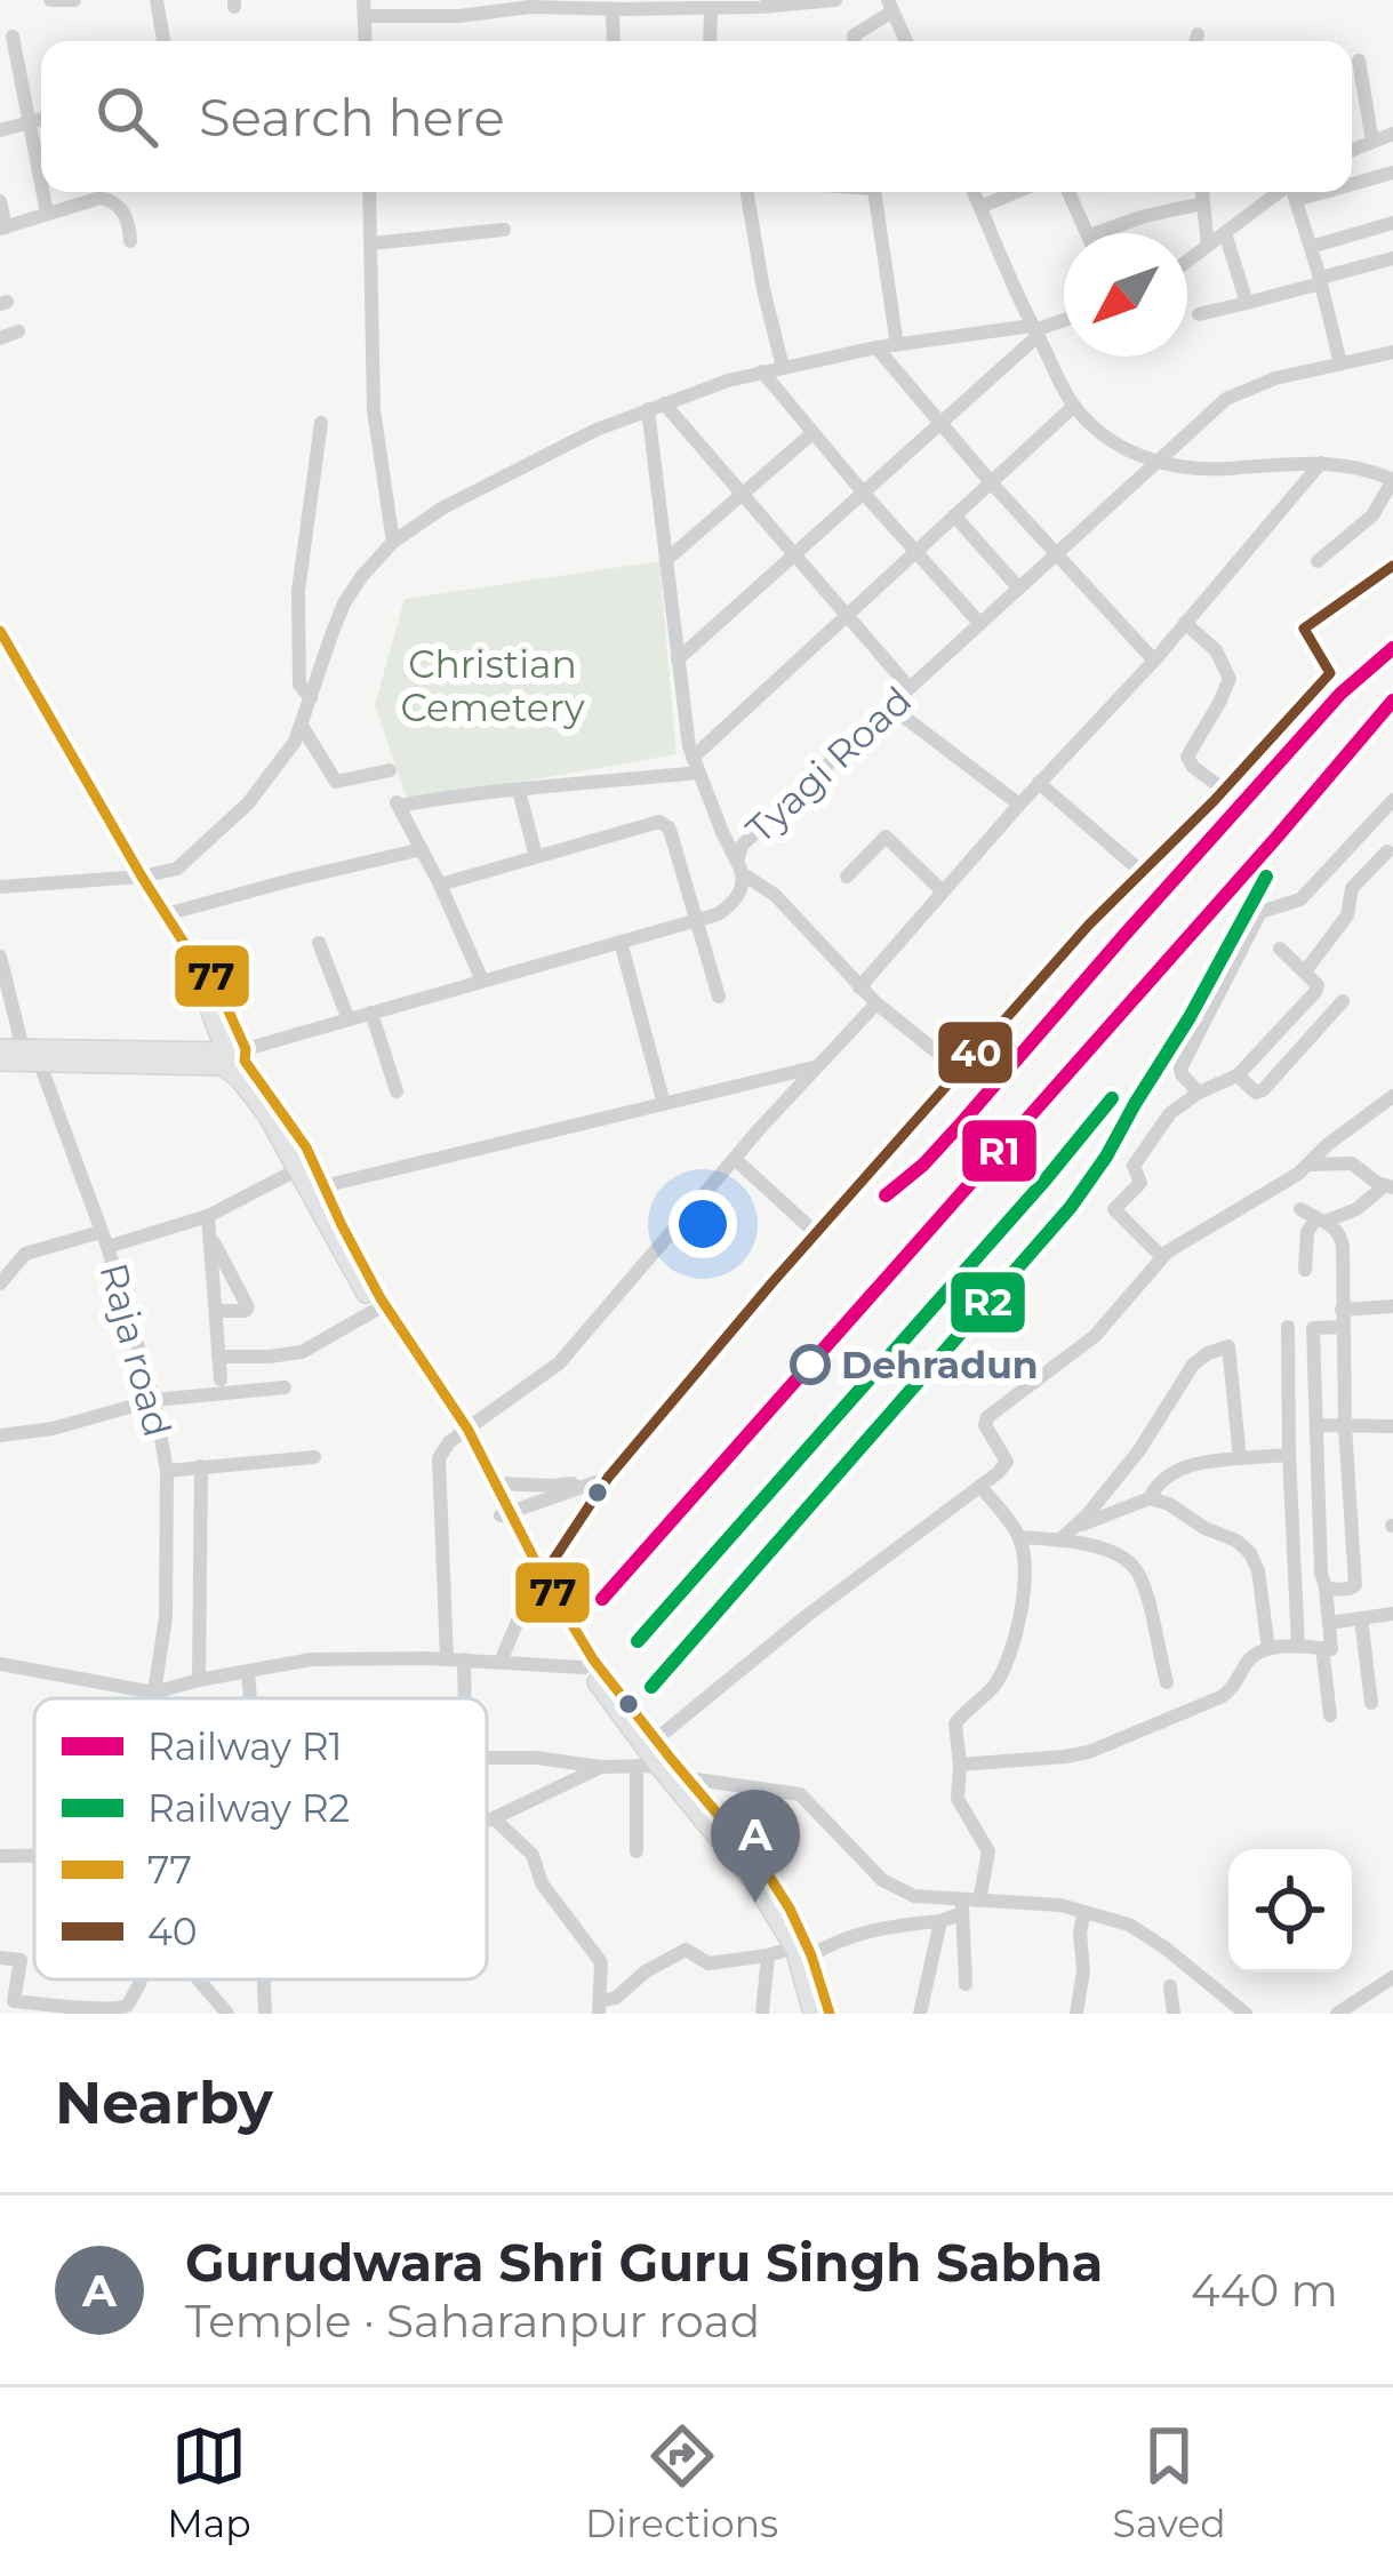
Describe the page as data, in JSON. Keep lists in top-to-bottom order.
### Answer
{
  "streets": {
    "street": ["Tyagi Road", "Raja road"]
  },
  "parks": ["Christian Cemetery"],
  "places": ["Dehradun"],
  "lines": [
    "transit line 40",
    "transit line 77",
    "rail line R1",
    "rail line R2"
  ],
  "legend": [
    "Railway R1",
    "Railway R2",
    "77",
    "40"
  ],
  "north": "bottom left",
  "page": {
    "search": "Search here",
    "pins": "A",
    "heading": "Nearby",
    "list": [
      {
        "mark": "A",
        "name": "Gurudwara Shri Guru Singh Sabha",
        "note": "Temple · Saharanpur road",
        "value": "440 m"
      }
    ],
    "nav": ["Map", "Directions", "Saved"]
  }
}
